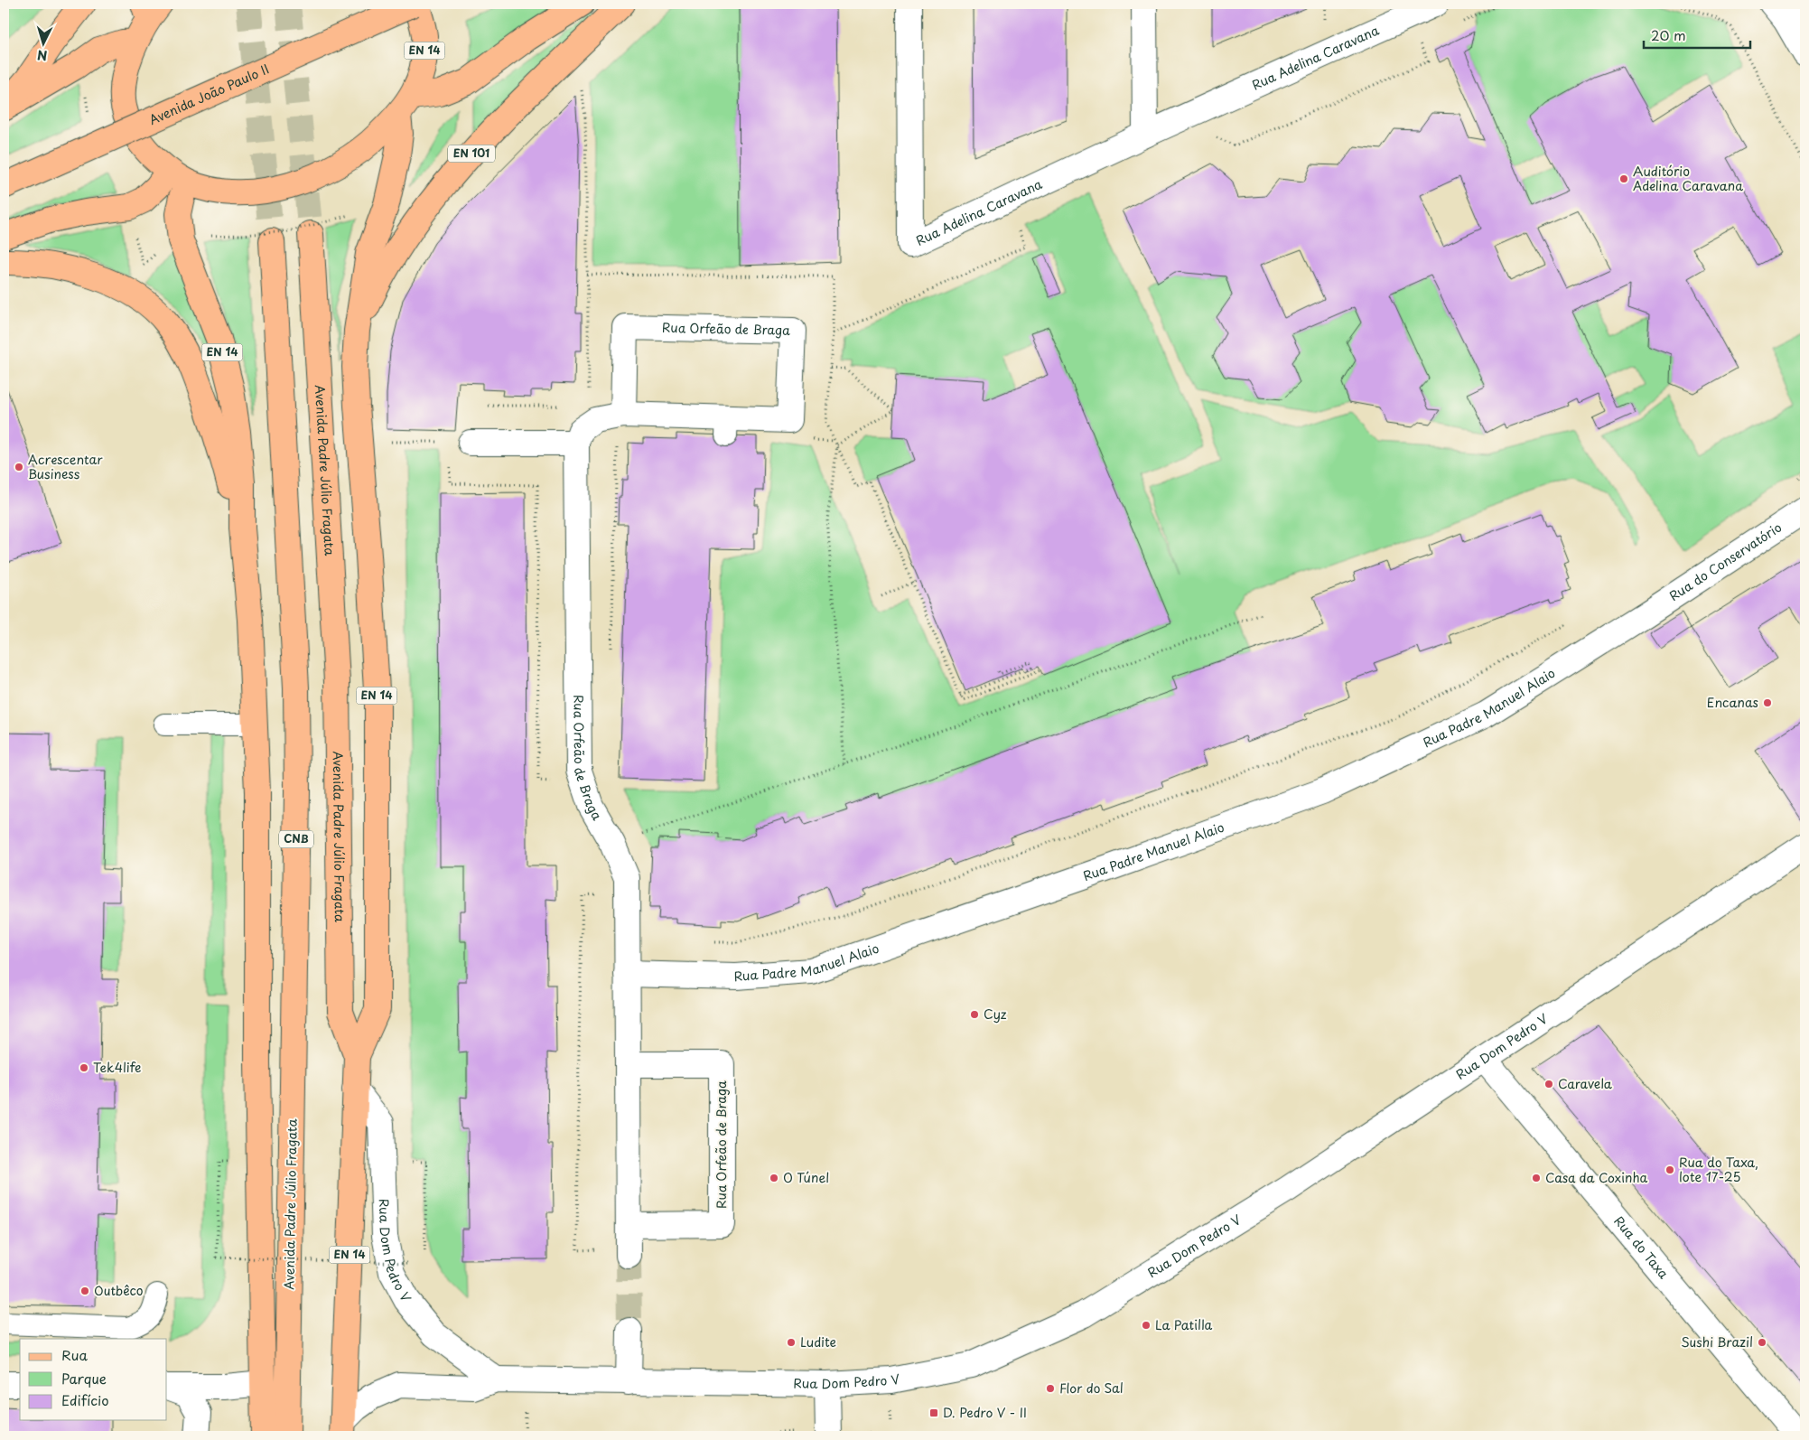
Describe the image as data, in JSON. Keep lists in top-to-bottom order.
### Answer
{
  "streets": {
    "main road": [
      "EN 14",
      "Avenida João Paulo II",
      "EN 101",
      "Avenida Padre Júlio Fragata",
      "CNB"
    ],
    "street": [
      "Rua Adelina Caravana",
      "Rua Orfeão de Braga",
      "Rua do Conservatório",
      "Rua Padre Manuel Alaio",
      "Rua Dom Pedro V",
      "Rua do Taxa"
    ]
  },
  "crossings": [
    ["EN 14", "Avenida João Paulo II"],
    ["EN 14", "EN 101"],
    ["EN 14", "Avenida Padre Júlio Fragata"],
    ["Rua Orfeão de Braga", "Rua Padre Manuel Alaio"],
    ["Avenida Padre Júlio Fragata", "Rua Dom Pedro V"],
    ["Rua do Conservatório", "Rua Padre Manuel Alaio"],
    ["Rua Dom Pedro V", "Rua do Taxa"]
  ],
  "places": {
    "other": [
      "Auditório Adelina Caravana",
      "Acrescentar Business",
      "Encanas",
      "Cyz",
      "Tek4life",
      "Caravela",
      "Rua do Taxa, lote 17-25",
      "O Túnel",
      "Casa da Coxinha",
      "Outbêco",
      "La Patilla",
      "Ludite",
      "Sushi Brazil",
      "Flor do Sal"
    ],
    "transit": ["D. Pedro V - II"]
  },
  "legend": ["Rua", "Parque", "Edifício"],
  "scale_bar": "20 m",
  "north": "bottom"
}
